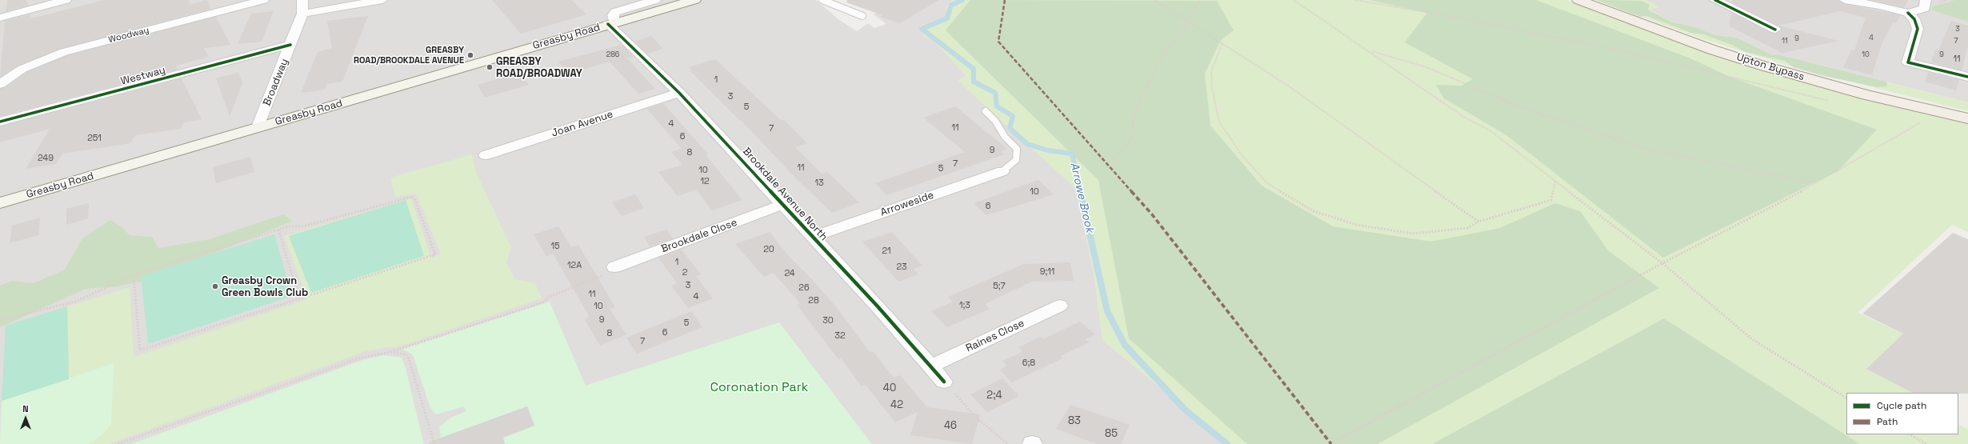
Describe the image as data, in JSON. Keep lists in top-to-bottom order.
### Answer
{
  "streets": {
    "main road": ["Greasby Road", "Upton Bypass"],
    "street": [
      "Woodway",
      "Westway",
      "Broadway",
      "Joan Avenue",
      "Brookdale Avenue North",
      "Arroweside",
      "Brookdale Close",
      "Raines Close"
    ]
  },
  "crossings": [
    ["Greasby Road", "Broadway"],
    ["Greasby Road", "Brookdale Avenue North"],
    ["Westway", "Broadway"],
    ["Joan Avenue", "Brookdale Avenue North"],
    ["Brookdale Avenue North", "Arroweside"],
    ["Brookdale Avenue North", "Brookdale Close"],
    ["Brookdale Avenue North", "Raines Close"]
  ],
  "water": ["Arrowe Brook"],
  "parks": ["Coronation Park"],
  "places": ["GREASBY ROAD/BROOKDALE AVENUE", "GREASBY ROAD/BROADWAY", "Greasby Crown Green Bowls Club"],
  "house_numbers": [
    "3",
    "4",
    "9",
    "11",
    "7",
    "286",
    "10",
    "9",
    "11",
    "1",
    "3",
    "5",
    "4",
    "11",
    "7",
    "6",
    "251",
    "9",
    "8",
    "249",
    "7",
    "11",
    "5",
    "10",
    "12",
    "13",
    "10",
    "6",
    "15",
    "20",
    "21",
    "1",
    "12A",
    "23",
    "9;11",
    "2",
    "24",
    "3",
    "5;7",
    "26",
    "11",
    "4",
    "28",
    "1;3",
    "10",
    "9",
    "30",
    "5",
    "6",
    "8",
    "32",
    "7",
    "6;8",
    "40",
    "2;4",
    "42",
    "83",
    "46",
    "85"
  ],
  "legend": ["Cycle path", "Path"],
  "north": "top"
}
